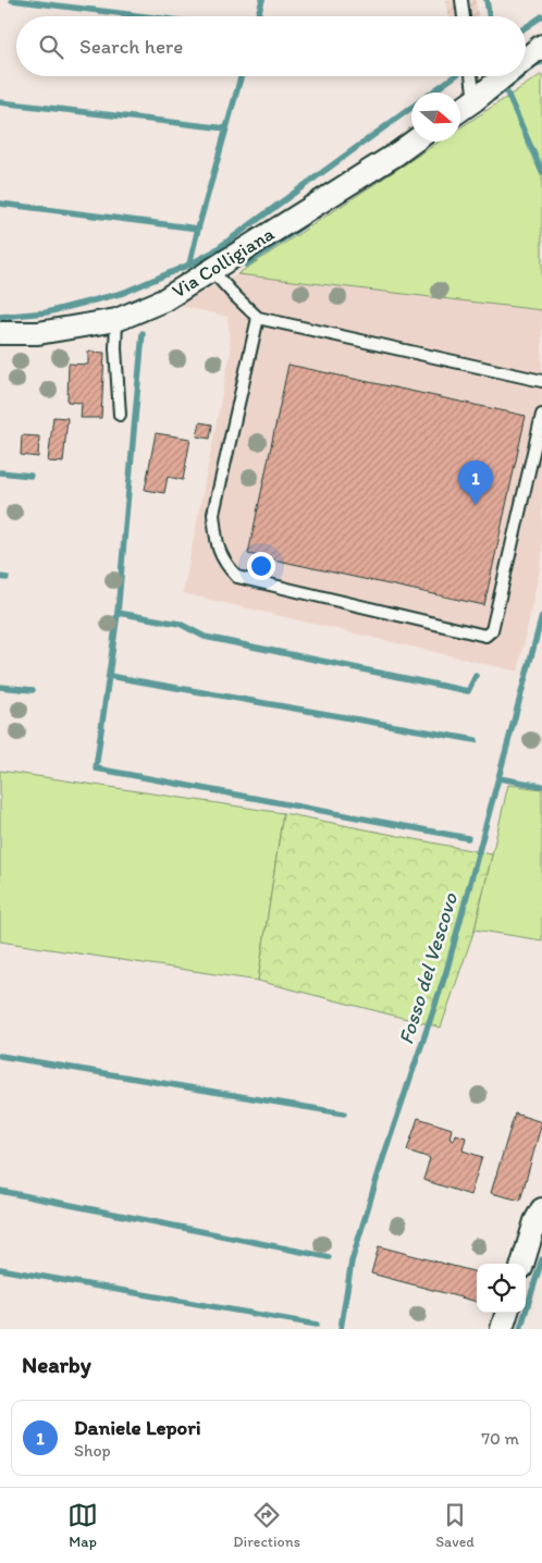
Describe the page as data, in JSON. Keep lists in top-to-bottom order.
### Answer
{
  "streets": {
    "street": ["Via Colligiana"]
  },
  "water": ["Fosso del Vescovo"],
  "north": "right",
  "page": {
    "search": "Search here",
    "pins": "1",
    "heading": "Nearby",
    "list": [
      {
        "mark": "1",
        "name": "Daniele Lepori",
        "note": "Shop",
        "value": "70 m"
      }
    ],
    "nav": ["Map", "Directions", "Saved"]
  }
}
